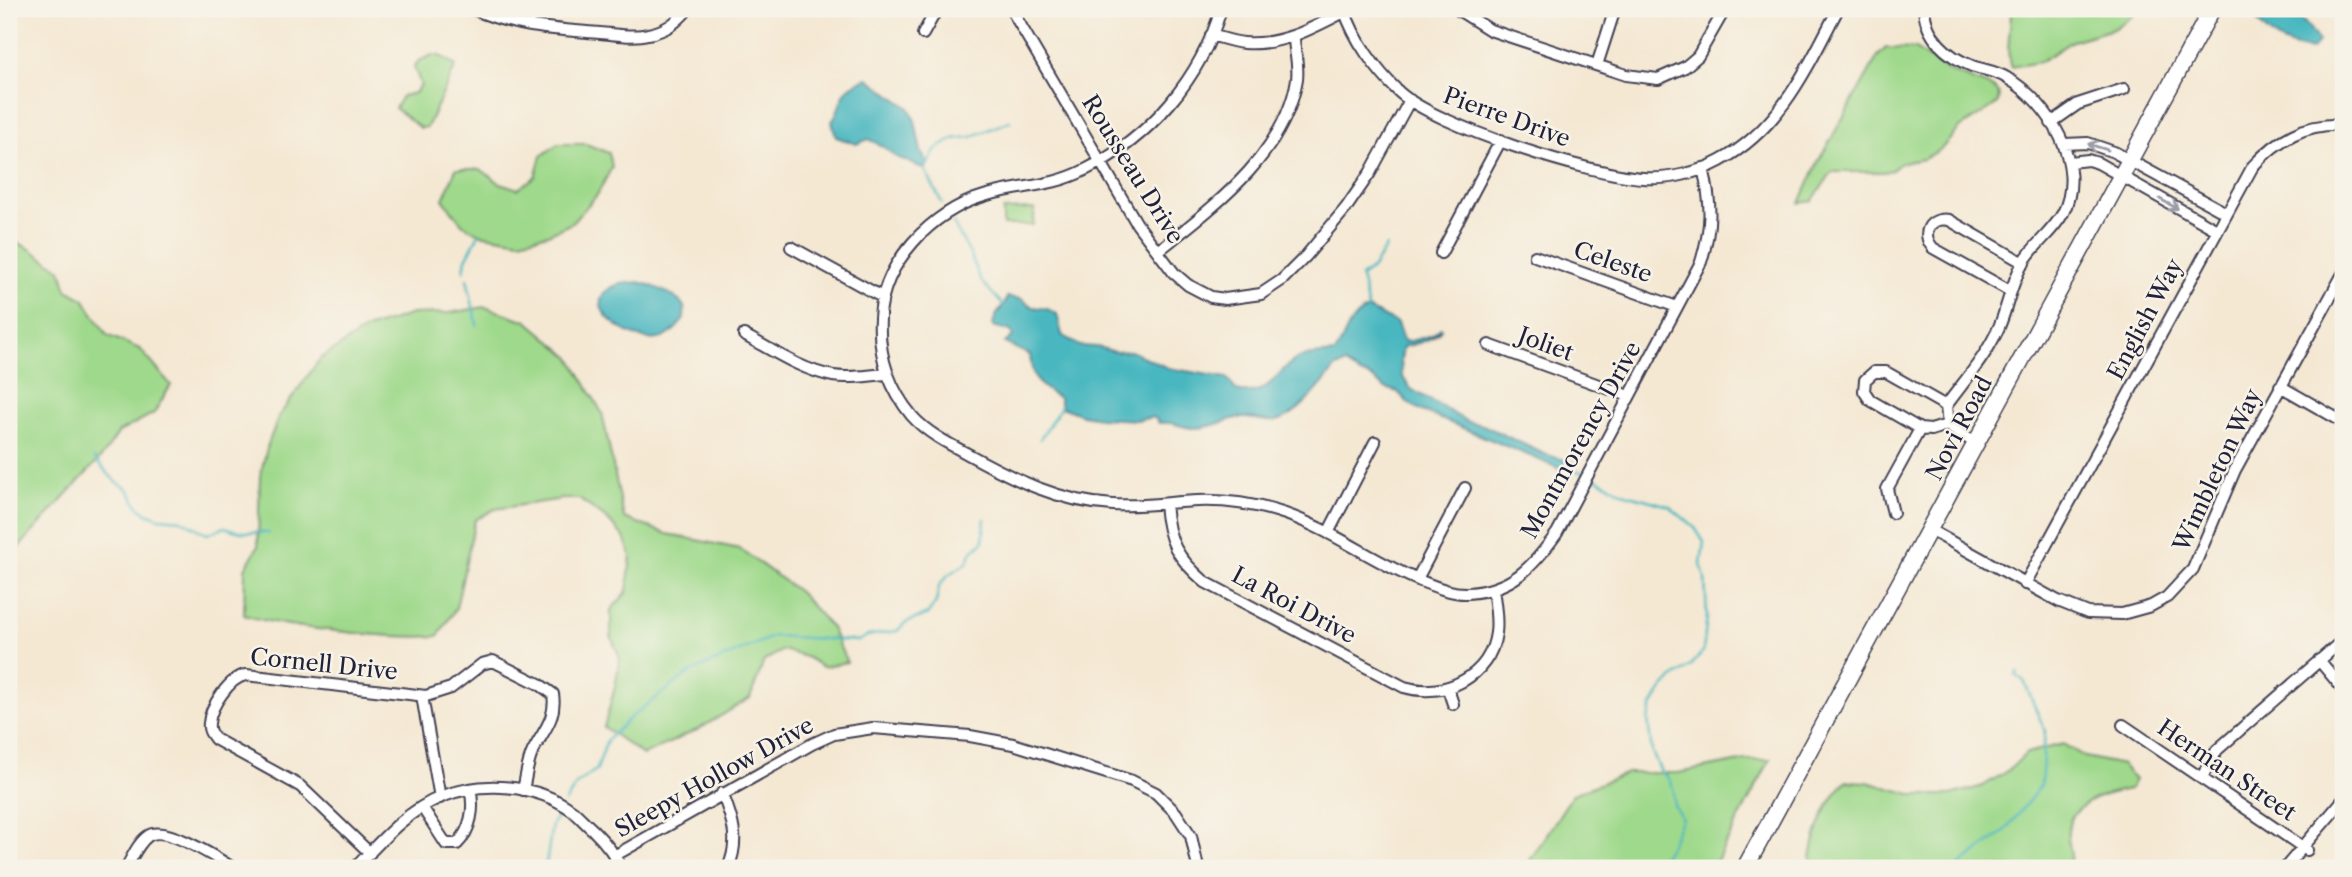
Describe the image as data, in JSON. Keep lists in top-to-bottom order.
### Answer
{
  "streets": {
    "main road": ["Novi Road"],
    "street": [
      "Pierre Drive",
      "Rousseau Drive",
      "Celeste",
      "English Way",
      "Joliet",
      "Montmorency Drive",
      "Wimbleton Way",
      "La Roi Drive",
      "Cornell Drive",
      "Herman Street",
      "Sleepy Hollow Drive"
    ]
  },
  "crossings": [
    ["Pierre Drive", "Rousseau Drive"],
    ["Pierre Drive", "Montmorency Drive"],
    ["Rousseau Drive", "Montmorency Drive"],
    ["Celeste", "Montmorency Drive"],
    ["English Way", "Wimbleton Way"],
    ["Joliet", "Montmorency Drive"],
    ["Novi Road", "Wimbleton Way"],
    ["Montmorency Drive", "La Roi Drive"]
  ]
}
